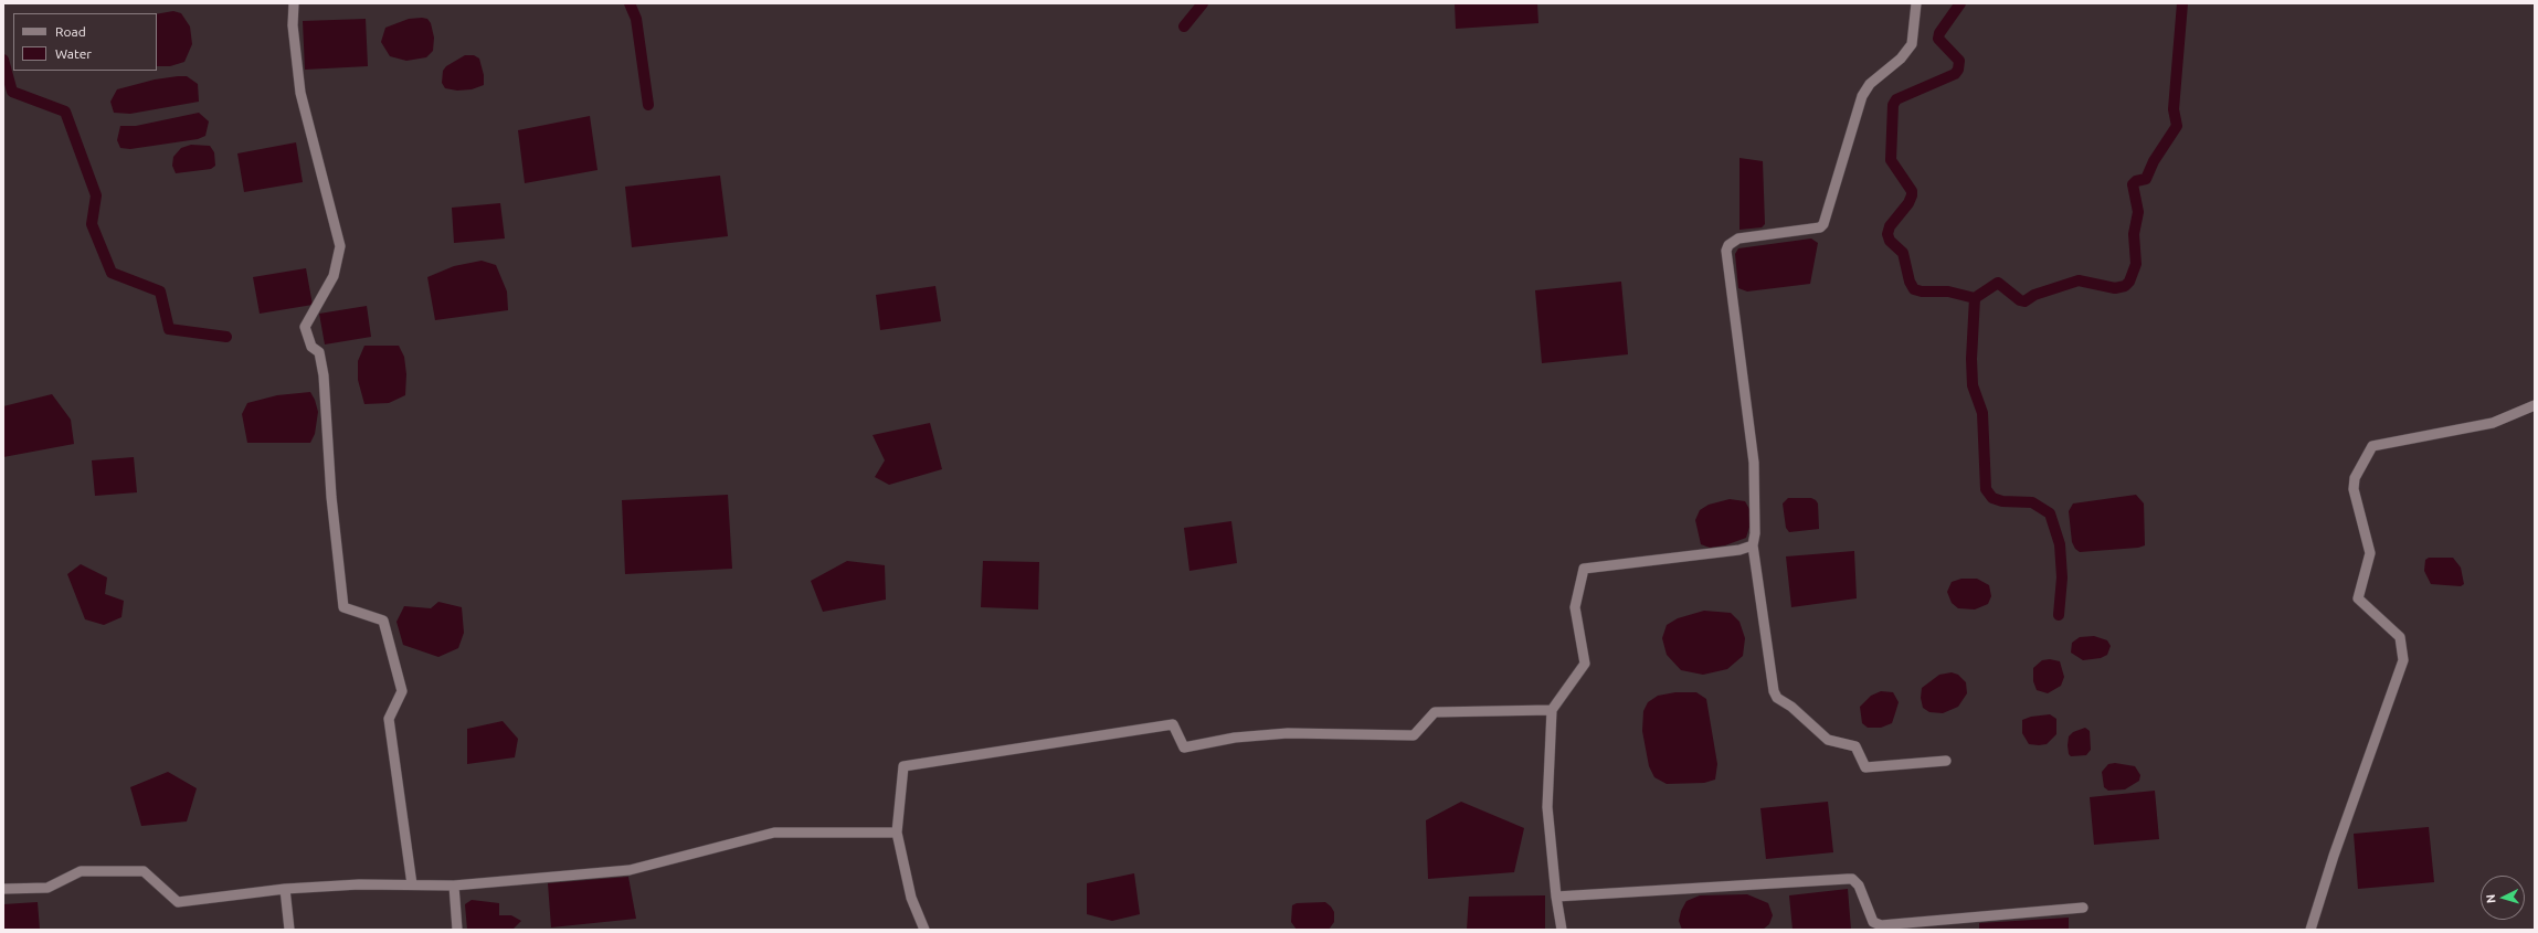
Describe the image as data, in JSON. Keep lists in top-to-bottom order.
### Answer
{
  "legend": ["Road", "Water"],
  "north": "left"
}
